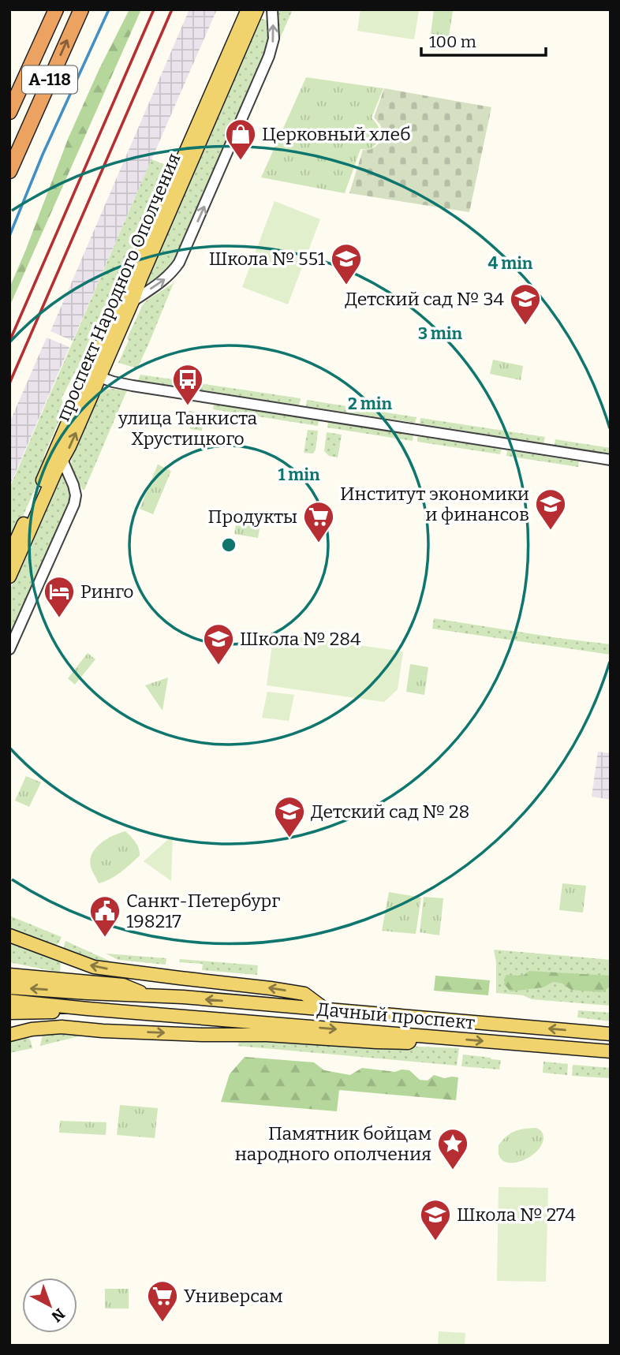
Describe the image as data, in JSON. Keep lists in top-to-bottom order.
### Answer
{
  "streets": {
    "highway": ["А-118"],
    "main road": ["проспект Народного Ополчения", "Дачный проспект"]
  },
  "places": {
    "shop": ["Церковный хлеб"],
    "school or university": [
      "Школа № 551",
      "Детский сад № 34",
      "Институт экономики и финансов",
      "Школа № 284",
      "Детский сад № 28",
      "Школа № 274"
    ],
    "bus stop": ["улица Танкиста Хрустицкого"],
    "supermarket": ["Продукты", "Универсам"],
    "hotel": ["Ринго"],
    "public building": ["Санкт-Петербург 198217"],
    "place": ["Памятник бойцам народного ополчения"]
  },
  "scale_bar": "100 m",
  "north": "bottom right",
  "rings": [
    "4 min",
    "3 min",
    "2 min",
    "1 min"
  ]
}
